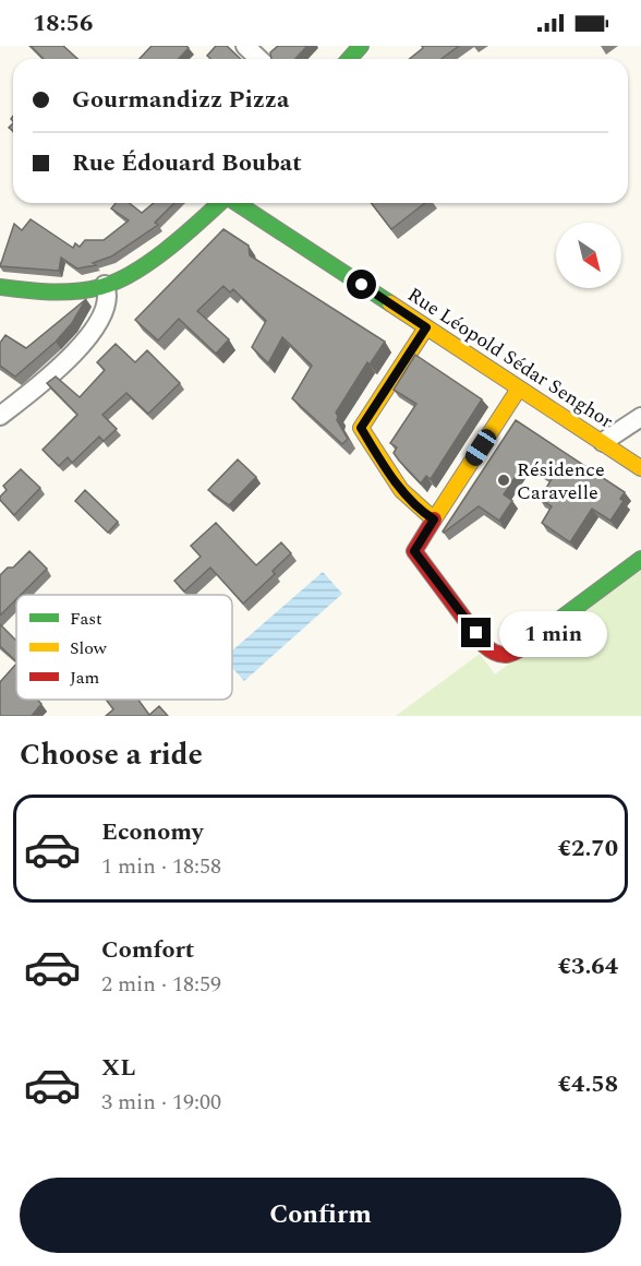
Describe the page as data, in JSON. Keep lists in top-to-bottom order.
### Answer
{
  "streets": {
    "street": ["Rue Léopold Sédar Senghor"]
  },
  "places": ["Résidence Caravelle"],
  "legend": ["Fast", "Slow", "Jam"],
  "north": "bottom right",
  "page": {
    "status": "18:56",
    "banner": ["Gourmandizz Pizza", "Rue Édouard Boubat"],
    "bubble": "1 min",
    "heading": "Choose a ride",
    "list": [
      {
        "name": "Economy",
        "note": "1 min · 18:58",
        "value": "€2.70"
      },
      {
        "name": "Comfort",
        "note": "2 min · 18:59",
        "value": "€3.64"
      },
      {
        "name": "XL",
        "note": "3 min · 19:00",
        "value": "€4.58"
      }
    ],
    "buttons": "Confirm"
  }
}
